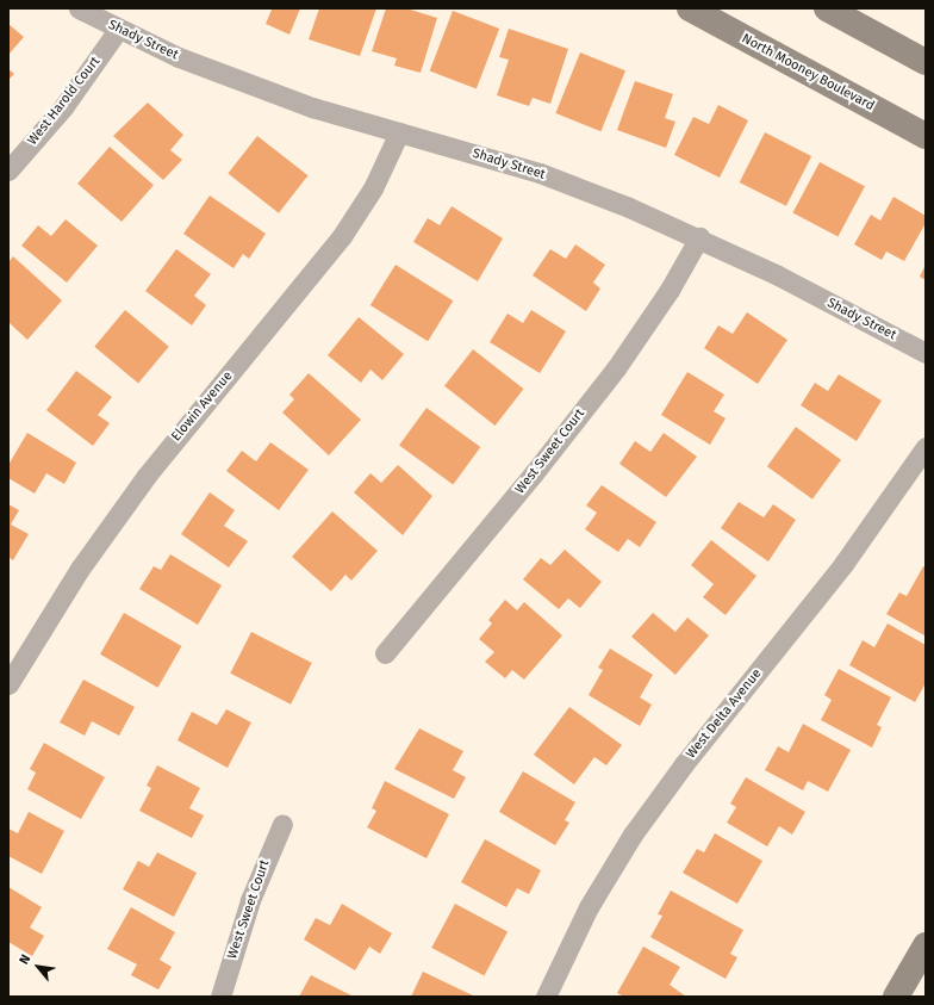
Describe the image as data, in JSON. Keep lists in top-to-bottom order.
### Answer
{
  "streets": {
    "street": [
      "Shady Street",
      "North Mooney Boulevard",
      "West Harold Court",
      "Elowin Avenue",
      "West Sweet Court",
      "West Delta Avenue"
    ]
  },
  "crossings": [
    ["Shady Street", "West Harold Court"],
    ["Shady Street", "Elowin Avenue"],
    ["Shady Street", "West Sweet Court"]
  ],
  "north": "top left"
}
